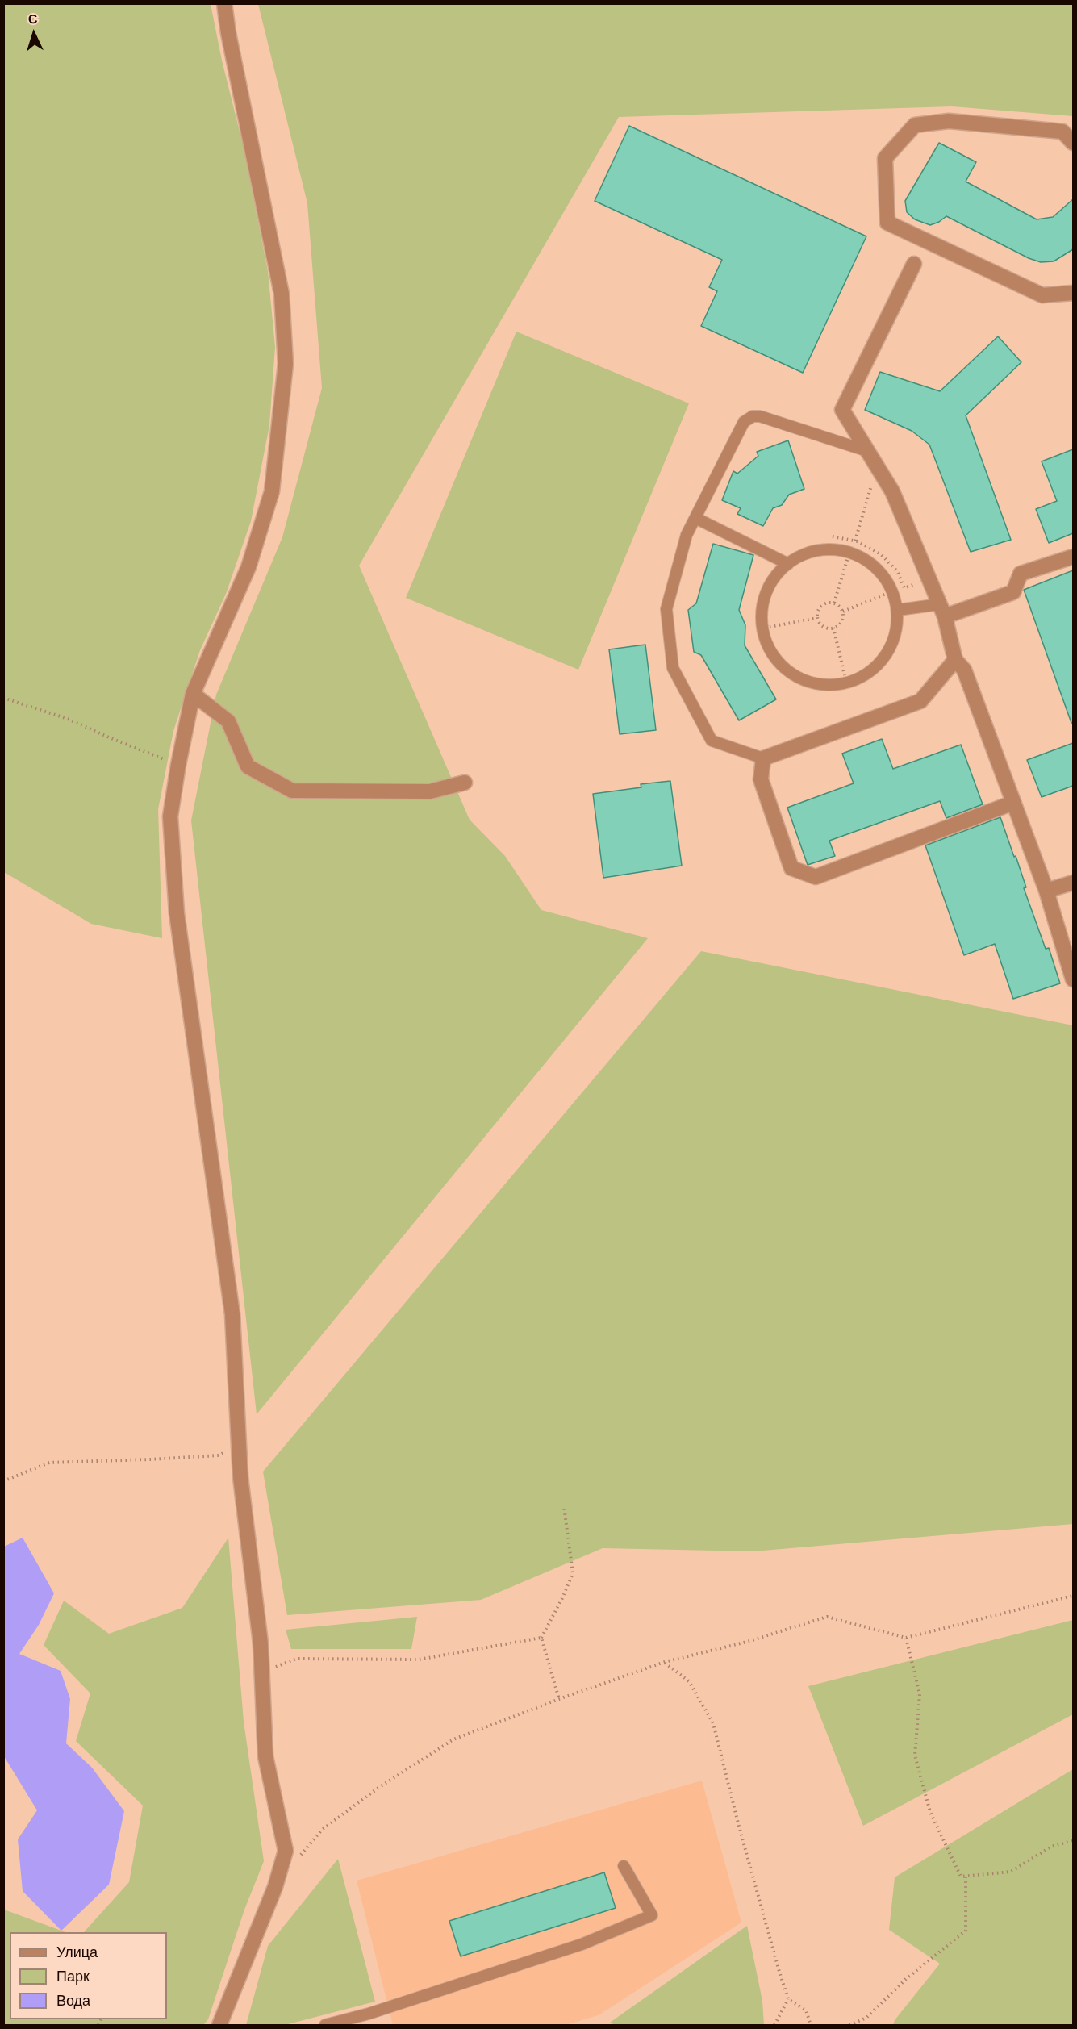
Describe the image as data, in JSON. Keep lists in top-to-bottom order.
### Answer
{
  "legend": ["Улица", "Парк", "Вода"],
  "north": "top"
}
